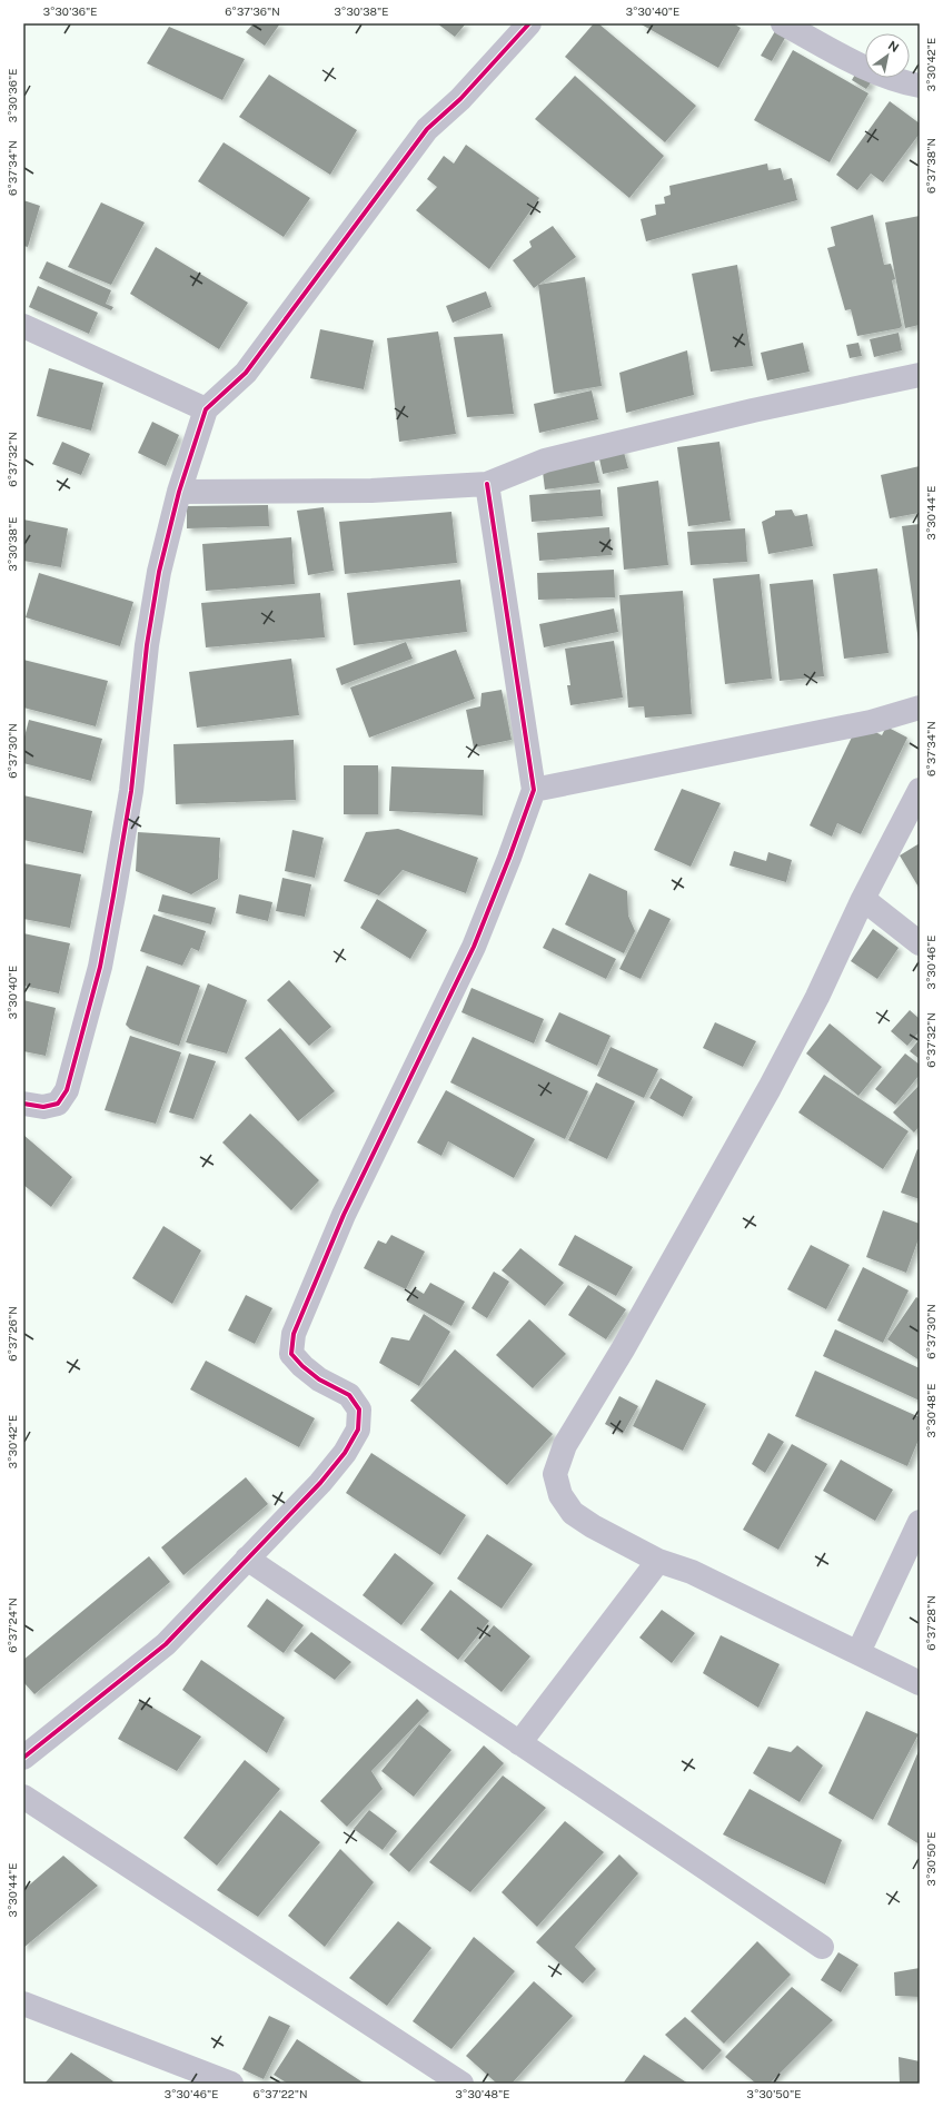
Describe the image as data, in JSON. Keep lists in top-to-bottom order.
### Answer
{
  "north": "top right",
  "coordinates": [
    "3°30'36\"E",
    "6°37'36\"N",
    "3°30'38\"E",
    "3°30'40\"E",
    "3°30'42\"E",
    "6°37'38\"N",
    "6°37'34\"N",
    "6°37'32\"N",
    "3°30'44\"E",
    "6°37'30\"N",
    "3°30'46\"E",
    "6°37'26\"N",
    "3°30'48\"E",
    "6°37'28\"N",
    "6°37'24\"N",
    "3°30'50\"E",
    "6°37'22\"N"
  ]
}
